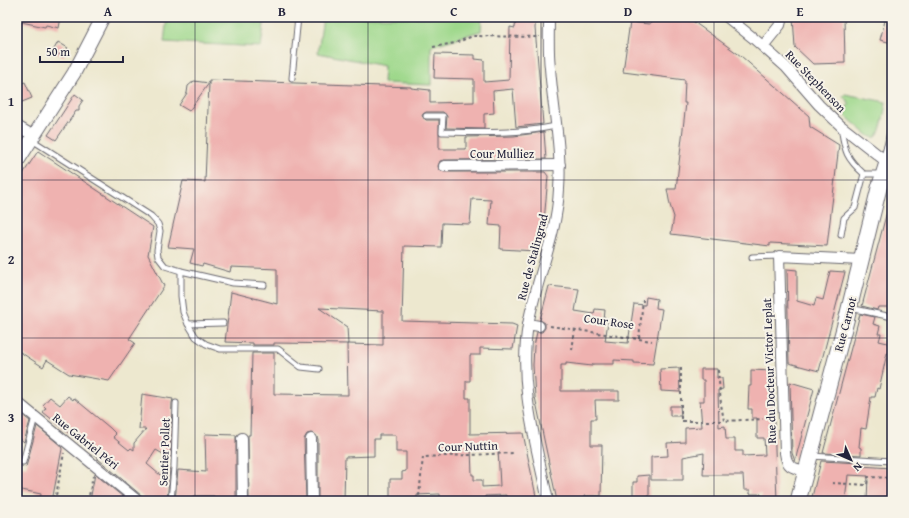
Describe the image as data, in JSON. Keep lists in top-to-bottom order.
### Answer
{
  "streets": {
    "main road": ["Rue Carnot"],
    "street": [
      "Rue Stephenson",
      "Cour Mulliez",
      "Rue de Stalingrad",
      "Rue du Docteur Victor Leplat",
      "Rue Gabriel Péri"
    ],
    "lane": ["Sentier Pollet"],
    "path": ["Cour Rose", "Cour Nuttin"]
  },
  "crossings": [
    ["Rue Stephenson", "Rue Carnot"],
    ["Cour Mulliez", "Rue de Stalingrad"],
    ["Rue Carnot", "Rue du Docteur Victor Leplat"]
  ],
  "scale_bar": "50 m",
  "north": "bottom right",
  "grid": {
    "columns": [
      "A",
      "B",
      "C",
      "D",
      "E"
    ],
    "rows": ["1", "2", "3"]
  }
}
